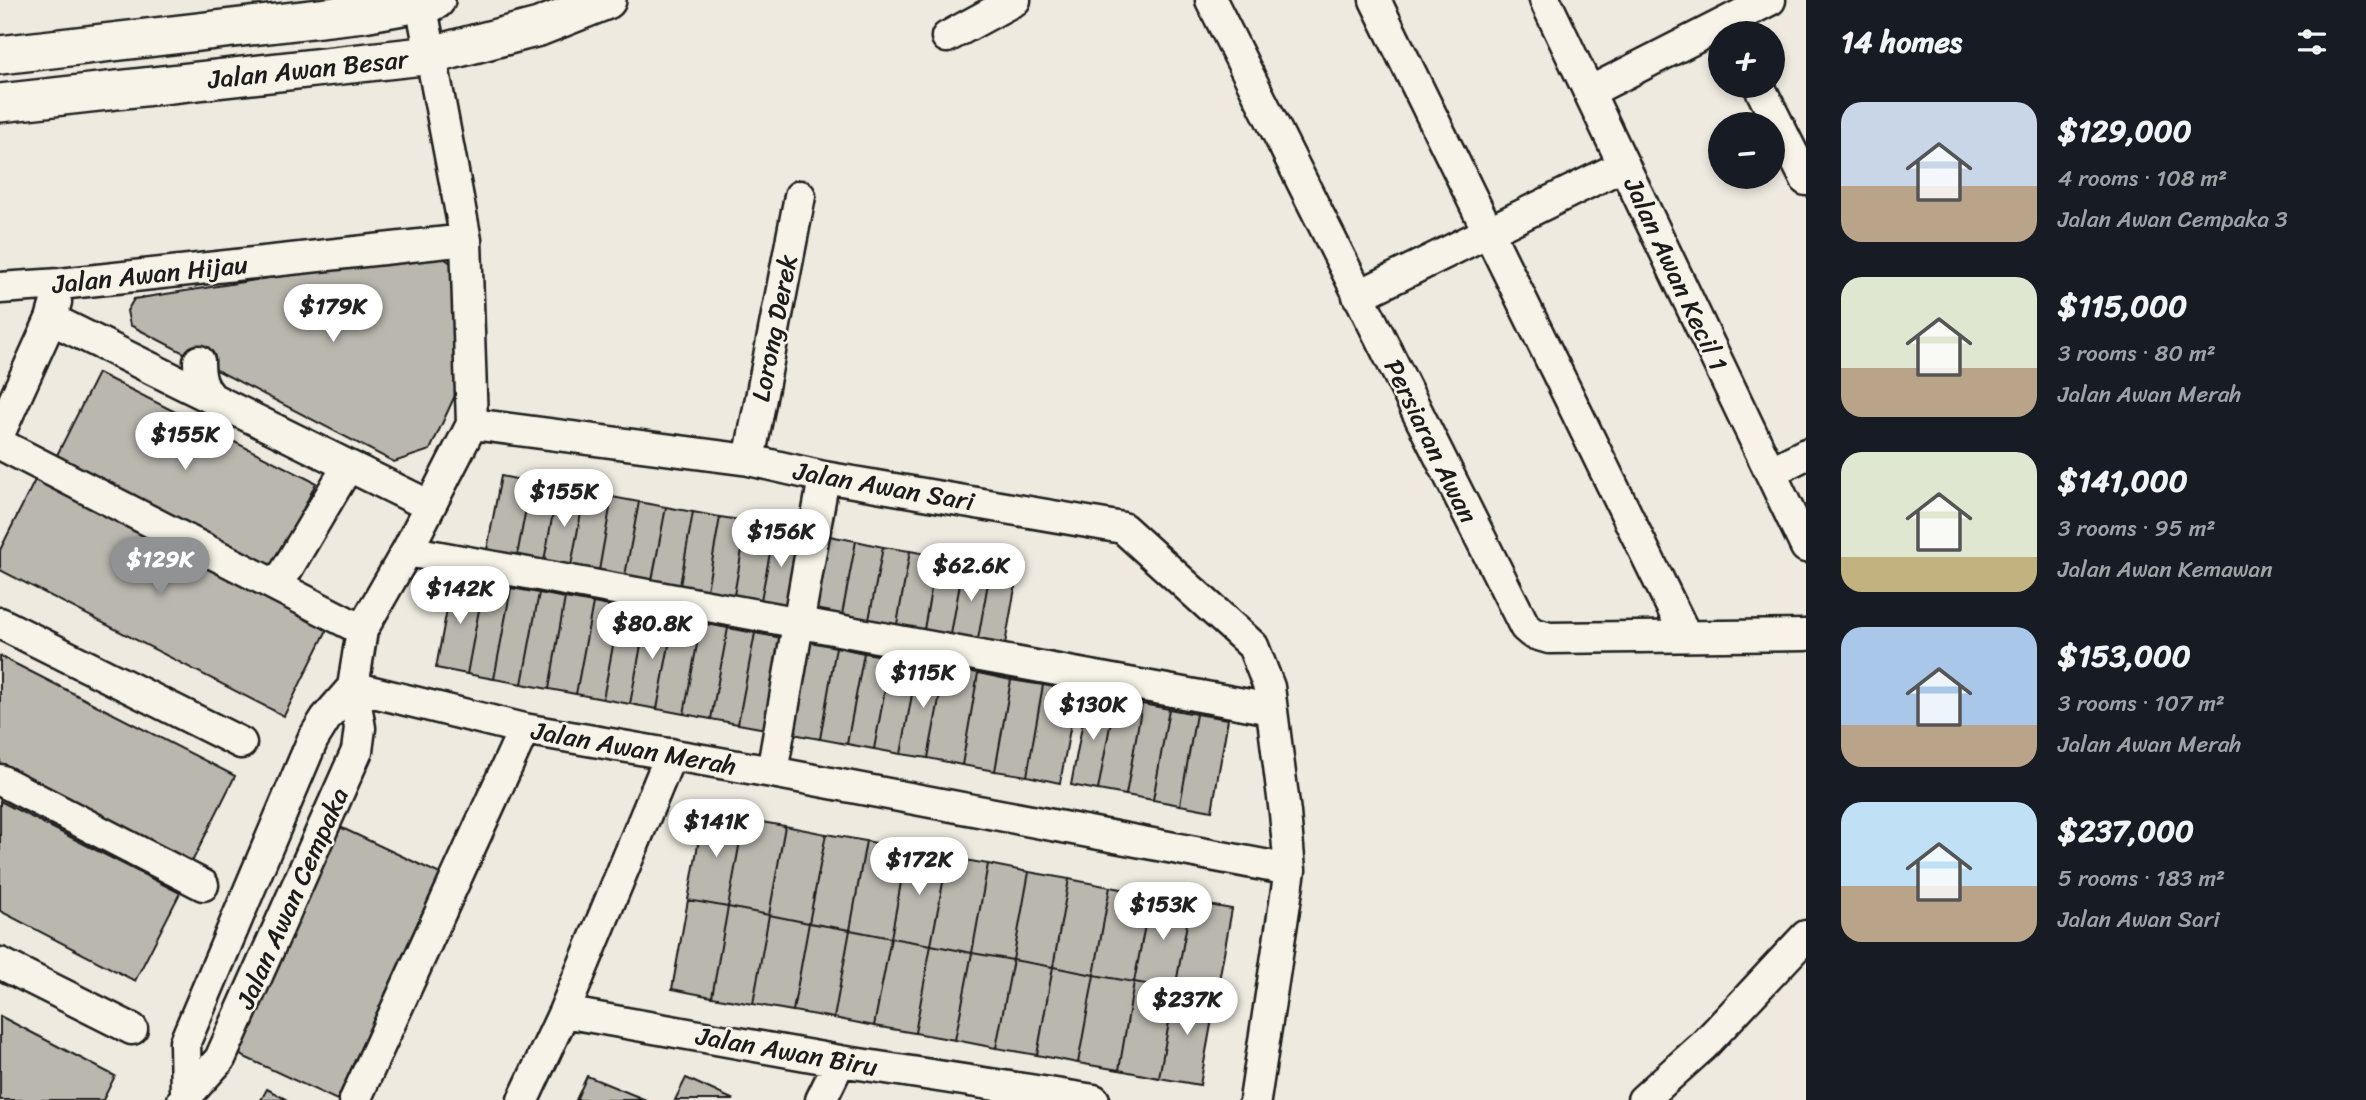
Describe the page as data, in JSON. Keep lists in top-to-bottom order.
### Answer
{
  "streets": {
    "main road": ["Jalan Awan Besar"],
    "street": [
      "Jalan Awan Hijau",
      "Jalan Awan Kecil 1",
      "Lorong Derek",
      "Persiaran Awan",
      "Jalan Awan Sari",
      "Jalan Awan Merah",
      "Jalan Awan Cempaka",
      "Jalan Awan Biru"
    ]
  },
  "crossings": [
    ["Jalan Awan Besar", "Jalan Awan Cempaka"],
    ["Jalan Awan Hijau", "Jalan Awan Cempaka"],
    ["Lorong Derek", "Jalan Awan Sari"],
    ["Jalan Awan Sari", "Jalan Awan Merah"],
    ["Jalan Awan Sari", "Jalan Awan Cempaka"],
    ["Jalan Awan Merah", "Jalan Awan Cempaka"]
  ],
  "page": {
    "heading": "14 homes",
    "map_buttons": ["+", "−"],
    "list": [
      {
        "name": "$129,000",
        "note": "4 rooms · 108 m² · Jalan Awan Cempaka 3"
      },
      {
        "name": "$115,000",
        "note": "3 rooms · 80 m² · Jalan Awan Merah"
      },
      {
        "name": "$141,000",
        "note": "3 rooms · 95 m² · Jalan Awan Kemawan"
      },
      {
        "name": "$153,000",
        "note": "3 rooms · 107 m² · Jalan Awan Merah"
      },
      {
        "name": "$237,000",
        "note": "5 rooms · 183 m² · Jalan Awan Sari"
      }
    ],
    "price": [
      "$179K",
      "$155K",
      "$155K",
      "$156K",
      "$129K",
      "$62.6K",
      "$142K",
      "$80.8K",
      "$115K",
      "$130K",
      "$141K",
      "$172K",
      "$153K",
      "$237K"
    ]
  }
}
